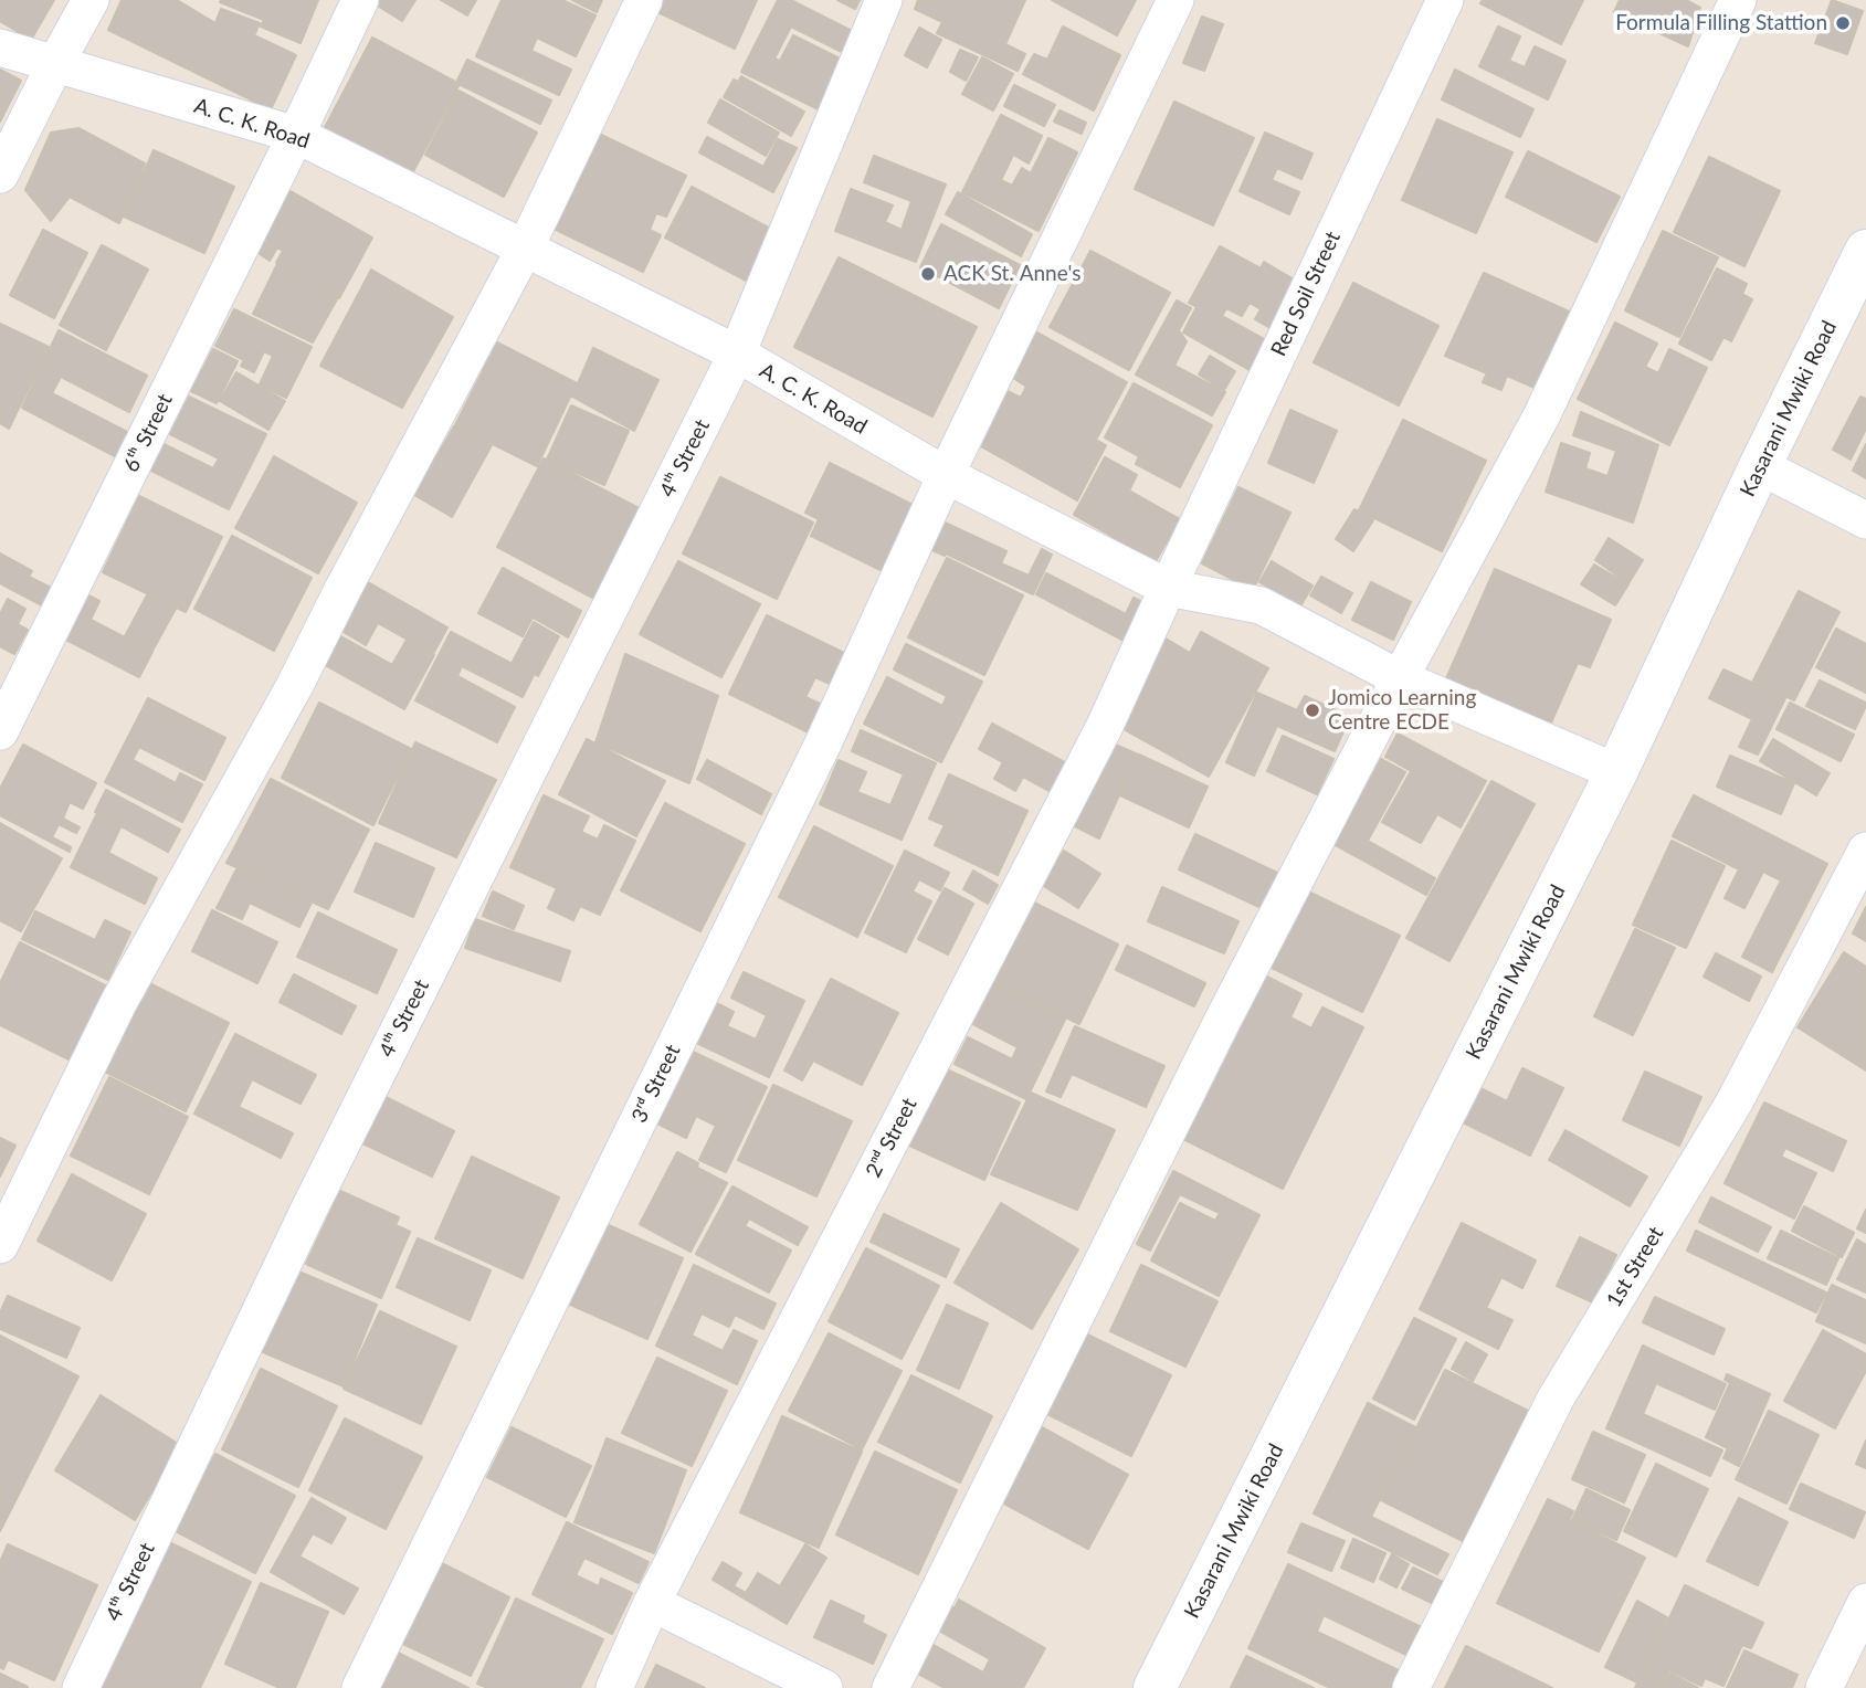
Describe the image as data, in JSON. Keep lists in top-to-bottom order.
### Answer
{
  "streets": {
    "main road": ["Kasarani Mwiki Road"],
    "street": [
      "A. C. K. Road",
      "Red Soil Street",
      "6ᵗʰ Street",
      "4ᵗʰ Street",
      "3ʳᵈ Street",
      "2ⁿᵈ Street",
      "1st Street"
    ]
  },
  "crossings": [
    ["A. C. K. Road", "Red Soil Street"],
    ["A. C. K. Road", "Kasarani Mwiki Road"],
    ["A. C. K. Road", "6ᵗʰ Street"],
    ["A. C. K. Road", "4ᵗʰ Street"],
    ["A. C. K. Road", "3ʳᵈ Street"],
    ["A. C. K. Road", "2ⁿᵈ Street"],
    ["Red Soil Street", "2ⁿᵈ Street"]
  ],
  "places": ["Formula Filling Stattion", "ACK St. Anne's", "Jomico Learning Centre ECDE"]
}
